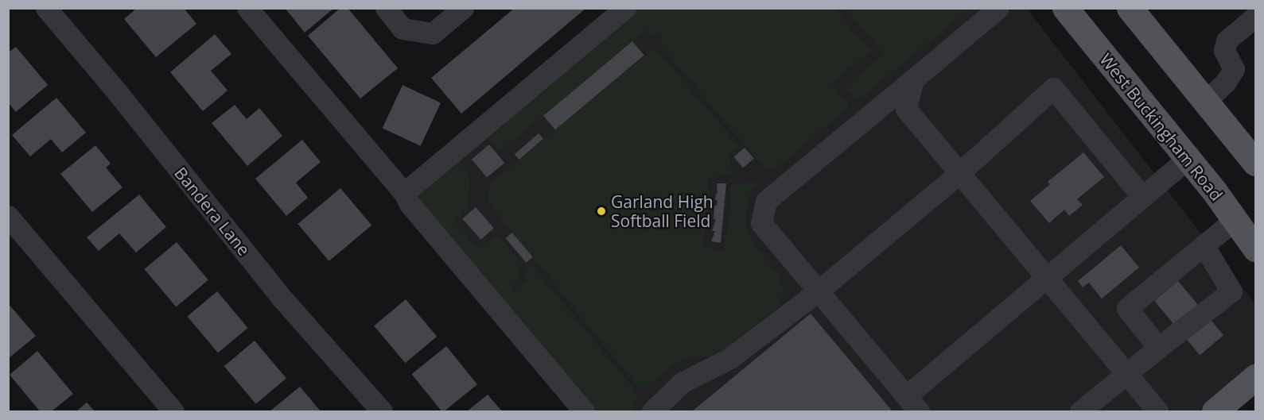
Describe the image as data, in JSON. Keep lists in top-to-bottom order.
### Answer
{
  "streets": {
    "main road": ["West Buckingham Road"],
    "street": ["Bandera Lane"]
  },
  "places": ["Garland High Softball Field"]
}
